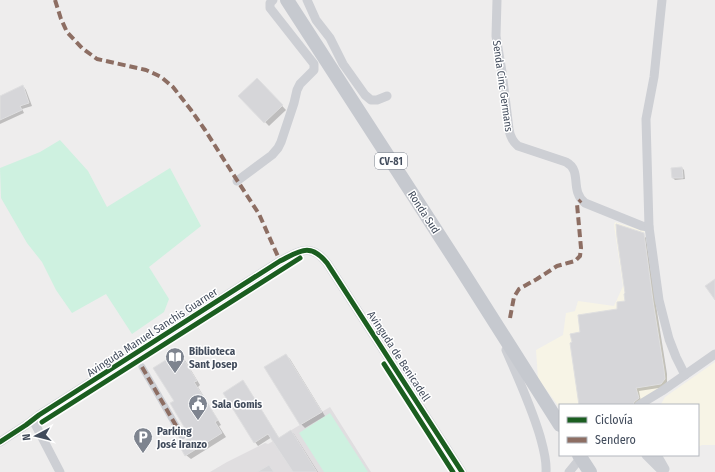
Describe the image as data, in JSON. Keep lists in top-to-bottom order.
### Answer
{
  "streets": {
    "main road": ["CV-81", "Ronda Sud"],
    "street": ["Senda Cinc Germans", "Avinguda Manuel Sanchis Guarner", "Avinguda de Benicadell"]
  },
  "crossings": [
    ["Avinguda Manuel Sanchis Guarner", "Avinguda de Benicadell"]
  ],
  "places": {
    "library": ["Biblioteca Sant Josep"],
    "public building": ["Sala Gomis"],
    "parking": ["Parking José Iranzo"]
  },
  "legend": ["Ciclovía", "Sendero"],
  "north": "left"
}
